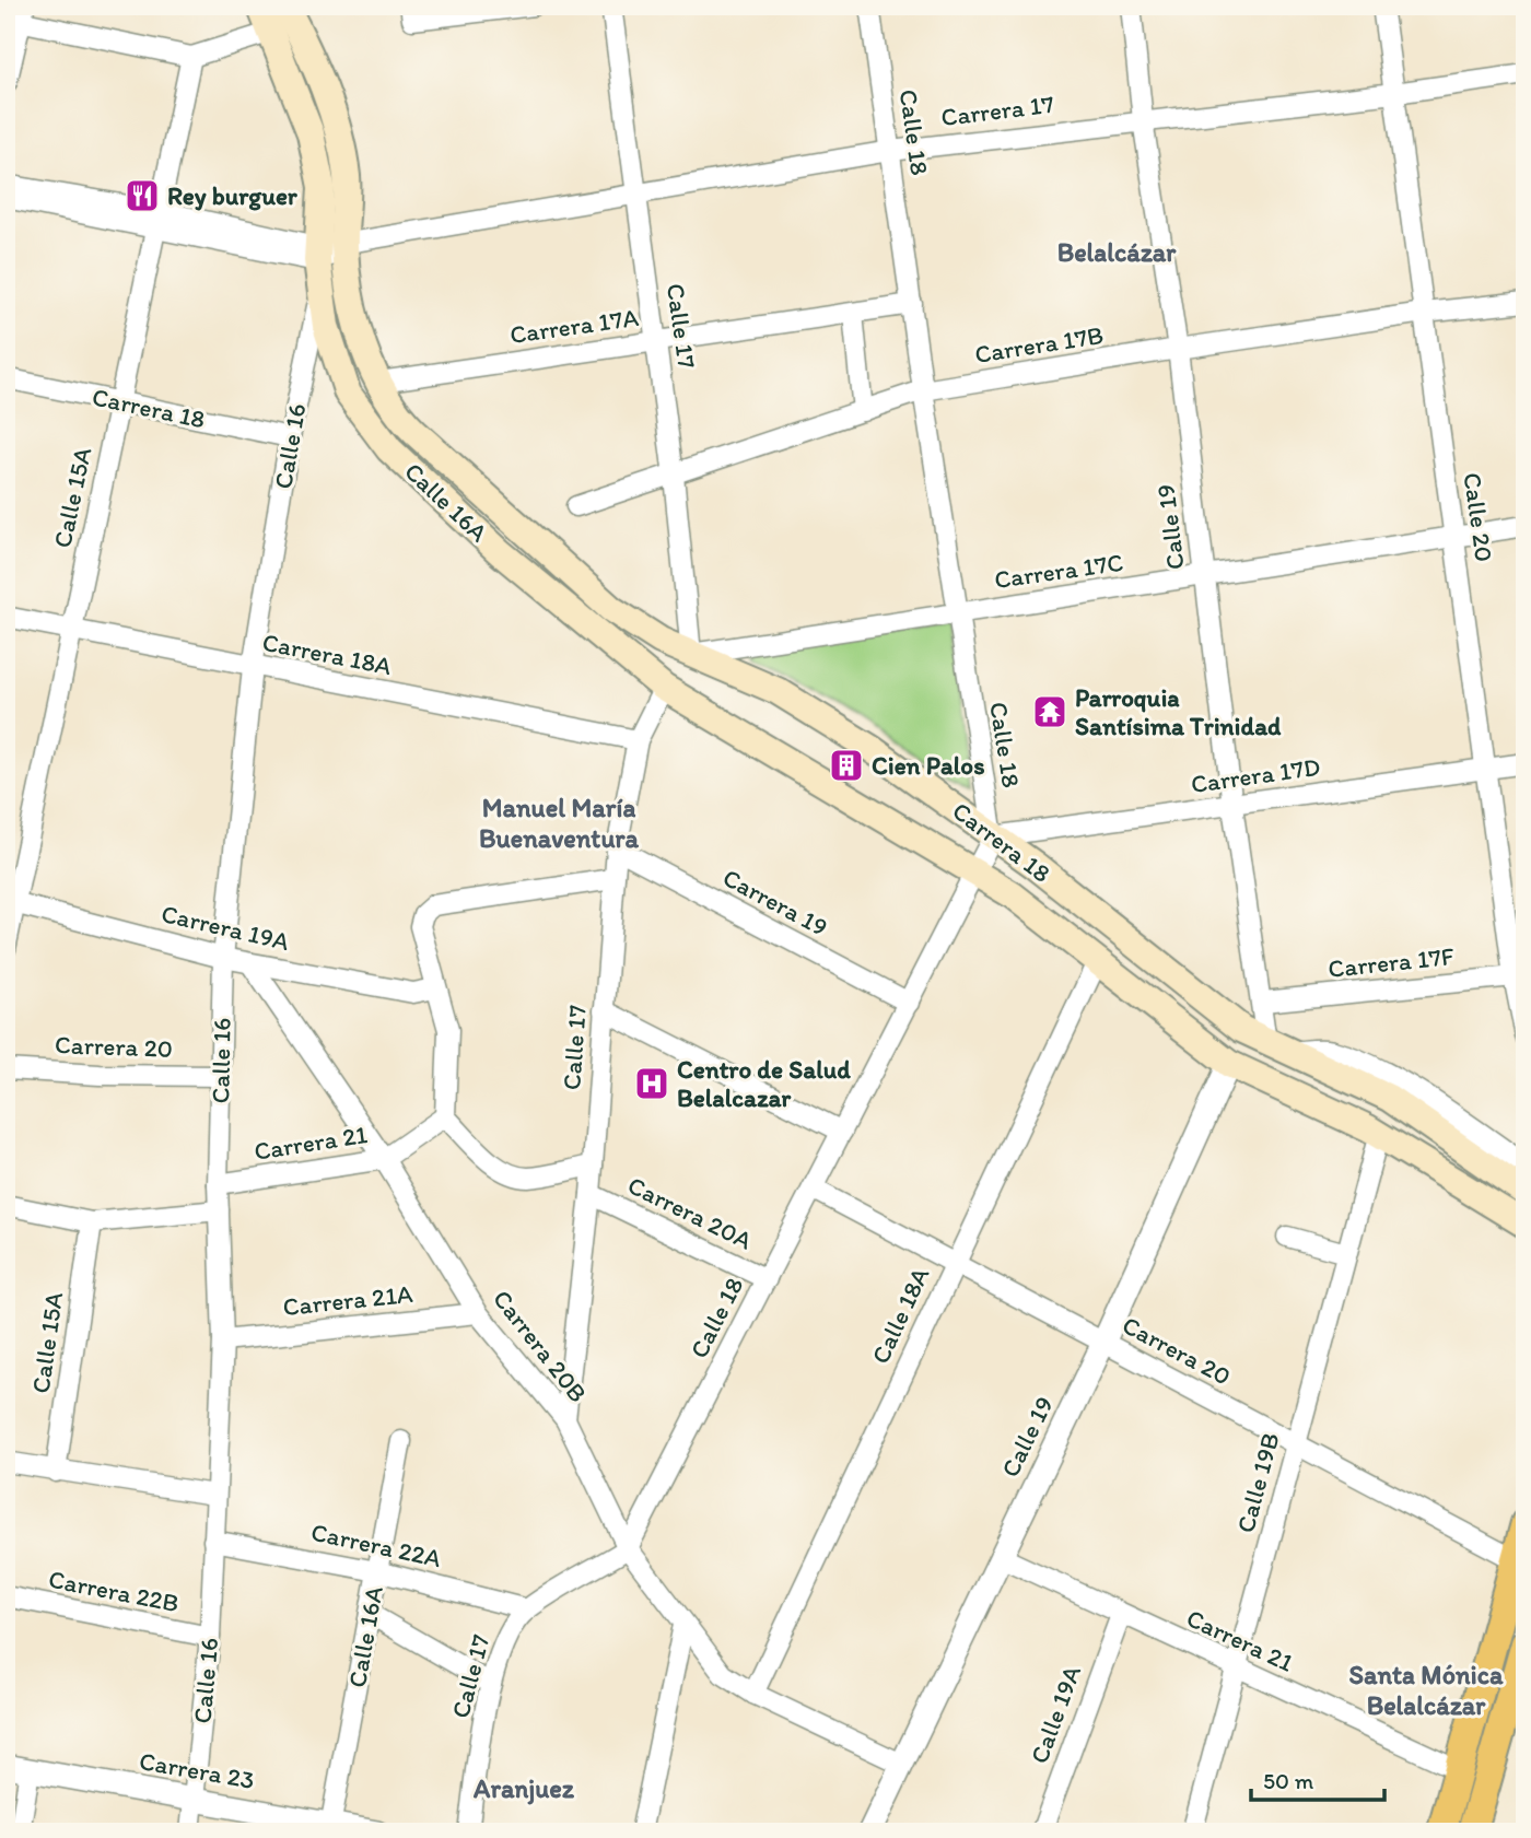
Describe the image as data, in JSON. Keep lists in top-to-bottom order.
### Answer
{
  "streets": {
    "main road": ["Carrera 18", "Calle 16A"],
    "street": [
      "Carrera 17",
      "Calle 18",
      "Carrera 17A",
      "Calle 17",
      "Carrera 17B",
      "Calle 16",
      "Calle 15A",
      "Calle 20",
      "Calle 19",
      "Carrera 17C",
      "Carrera 18A",
      "Carrera 17D",
      "Carrera 19",
      "Carrera 19A",
      "Carrera 17F",
      "Carrera 20",
      "Carrera 21",
      "Carrera 20A",
      "Carrera 21A",
      "Calle 18A",
      "Carrera 20B",
      "Calle 19B",
      "Carrera 22A",
      "Carrera 22B",
      "Calle 19A",
      "Carrera 23"
    ]
  },
  "crossings": [
    ["Carrera 17", "Calle 18"],
    ["Carrera 17", "Calle 17"],
    ["Carrera 17", "Calle 15A"],
    ["Carrera 17", "Calle 16A"],
    ["Carrera 17", "Calle 20"],
    ["Carrera 17", "Calle 19"],
    ["Calle 18", "Carrera 17A"],
    ["Calle 18", "Calle 17"],
    ["Calle 18", "Carrera 17B"],
    ["Calle 18", "Carrera 18"],
    ["Calle 18", "Carrera 17C"],
    ["Calle 18", "Carrera 17D"],
    ["Calle 18", "Carrera 19"],
    ["Calle 18", "Carrera 20"],
    ["Calle 18", "Carrera 20A"],
    ["Calle 18", "Carrera 20B"],
    ["Carrera 17A", "Calle 17"],
    ["Carrera 17A", "Calle 16A"],
    ["Calle 17", "Carrera 17B"],
    ["Calle 17", "Carrera 18"],
    ["Calle 17", "Calle 16A"],
    ["Calle 17", "Carrera 17C"],
    ["Calle 17", "Carrera 18A"],
    ["Calle 17", "Carrera 19"],
    ["Calle 17", "Carrera 20A"],
    ["Calle 17", "Carrera 20B"],
    ["Calle 17", "Carrera 22A"],
    ["Carrera 17B", "Calle 20"],
    ["Carrera 17B", "Calle 19"],
    ["Carrera 18", "Calle 16"],
    ["Carrera 18", "Calle 15A"],
    ["Carrera 18", "Calle 16A"],
    ["Carrera 18", "Calle 19"],
    ["Carrera 18", "Carrera 17C"],
    ["Carrera 18", "Carrera 17D"],
    ["Carrera 18", "Calle 18A"],
    ["Carrera 18", "Calle 19B"],
    ["Calle 16", "Calle 16A"],
    ["Calle 16", "Carrera 18A"],
    ["Calle 16", "Carrera 19A"],
    ["Calle 16", "Carrera 20"],
    ["Calle 16", "Carrera 21"],
    ["Calle 16", "Carrera 21A"],
    ["Calle 16", "Carrera 22A"],
    ["Calle 16", "Carrera 22B"],
    ["Calle 16", "Carrera 23"],
    ["Calle 15A", "Carrera 18A"],
    ["Calle 15A", "Carrera 19A"],
    ["Calle 16A", "Carrera 17C"],
    ["Calle 16A", "Carrera 22A"],
    ["Calle 16A", "Carrera 23"],
    ["Calle 20", "Carrera 17C"],
    ["Calle 20", "Carrera 17D"],
    ["Calle 20", "Carrera 17F"],
    ["Calle 19", "Carrera 17C"],
    ["Calle 19", "Carrera 17D"],
    ["Calle 19", "Carrera 17F"],
    ["Calle 19", "Carrera 20"],
    ["Calle 19", "Carrera 21"],
    ["Calle 19", "Carrera 20B"],
    ["Carrera 19A", "Carrera 20B"],
    ["Carrera 20", "Calle 18A"],
    ["Carrera 20", "Calle 19B"],
    ["Carrera 21", "Carrera 20B"],
    ["Carrera 21", "Calle 19B"],
    ["Carrera 21", "Calle 19A"],
    ["Carrera 21A", "Carrera 20B"],
    ["Calle 18A", "Carrera 20B"]
  ],
  "districts": [
    "Belalcázar",
    "Manuel María Buenaventura",
    "Santa Mónica Belalcázar",
    "Aranjuez"
  ],
  "places": {
    "restaurant": ["Rey burguer"],
    "temple": ["Parroquia Santísima Trinidad"],
    "building": ["Cien Palos"],
    "hospital": ["Centro de Salud Belalcazar"]
  },
  "scale_bar": "50 m"
}
